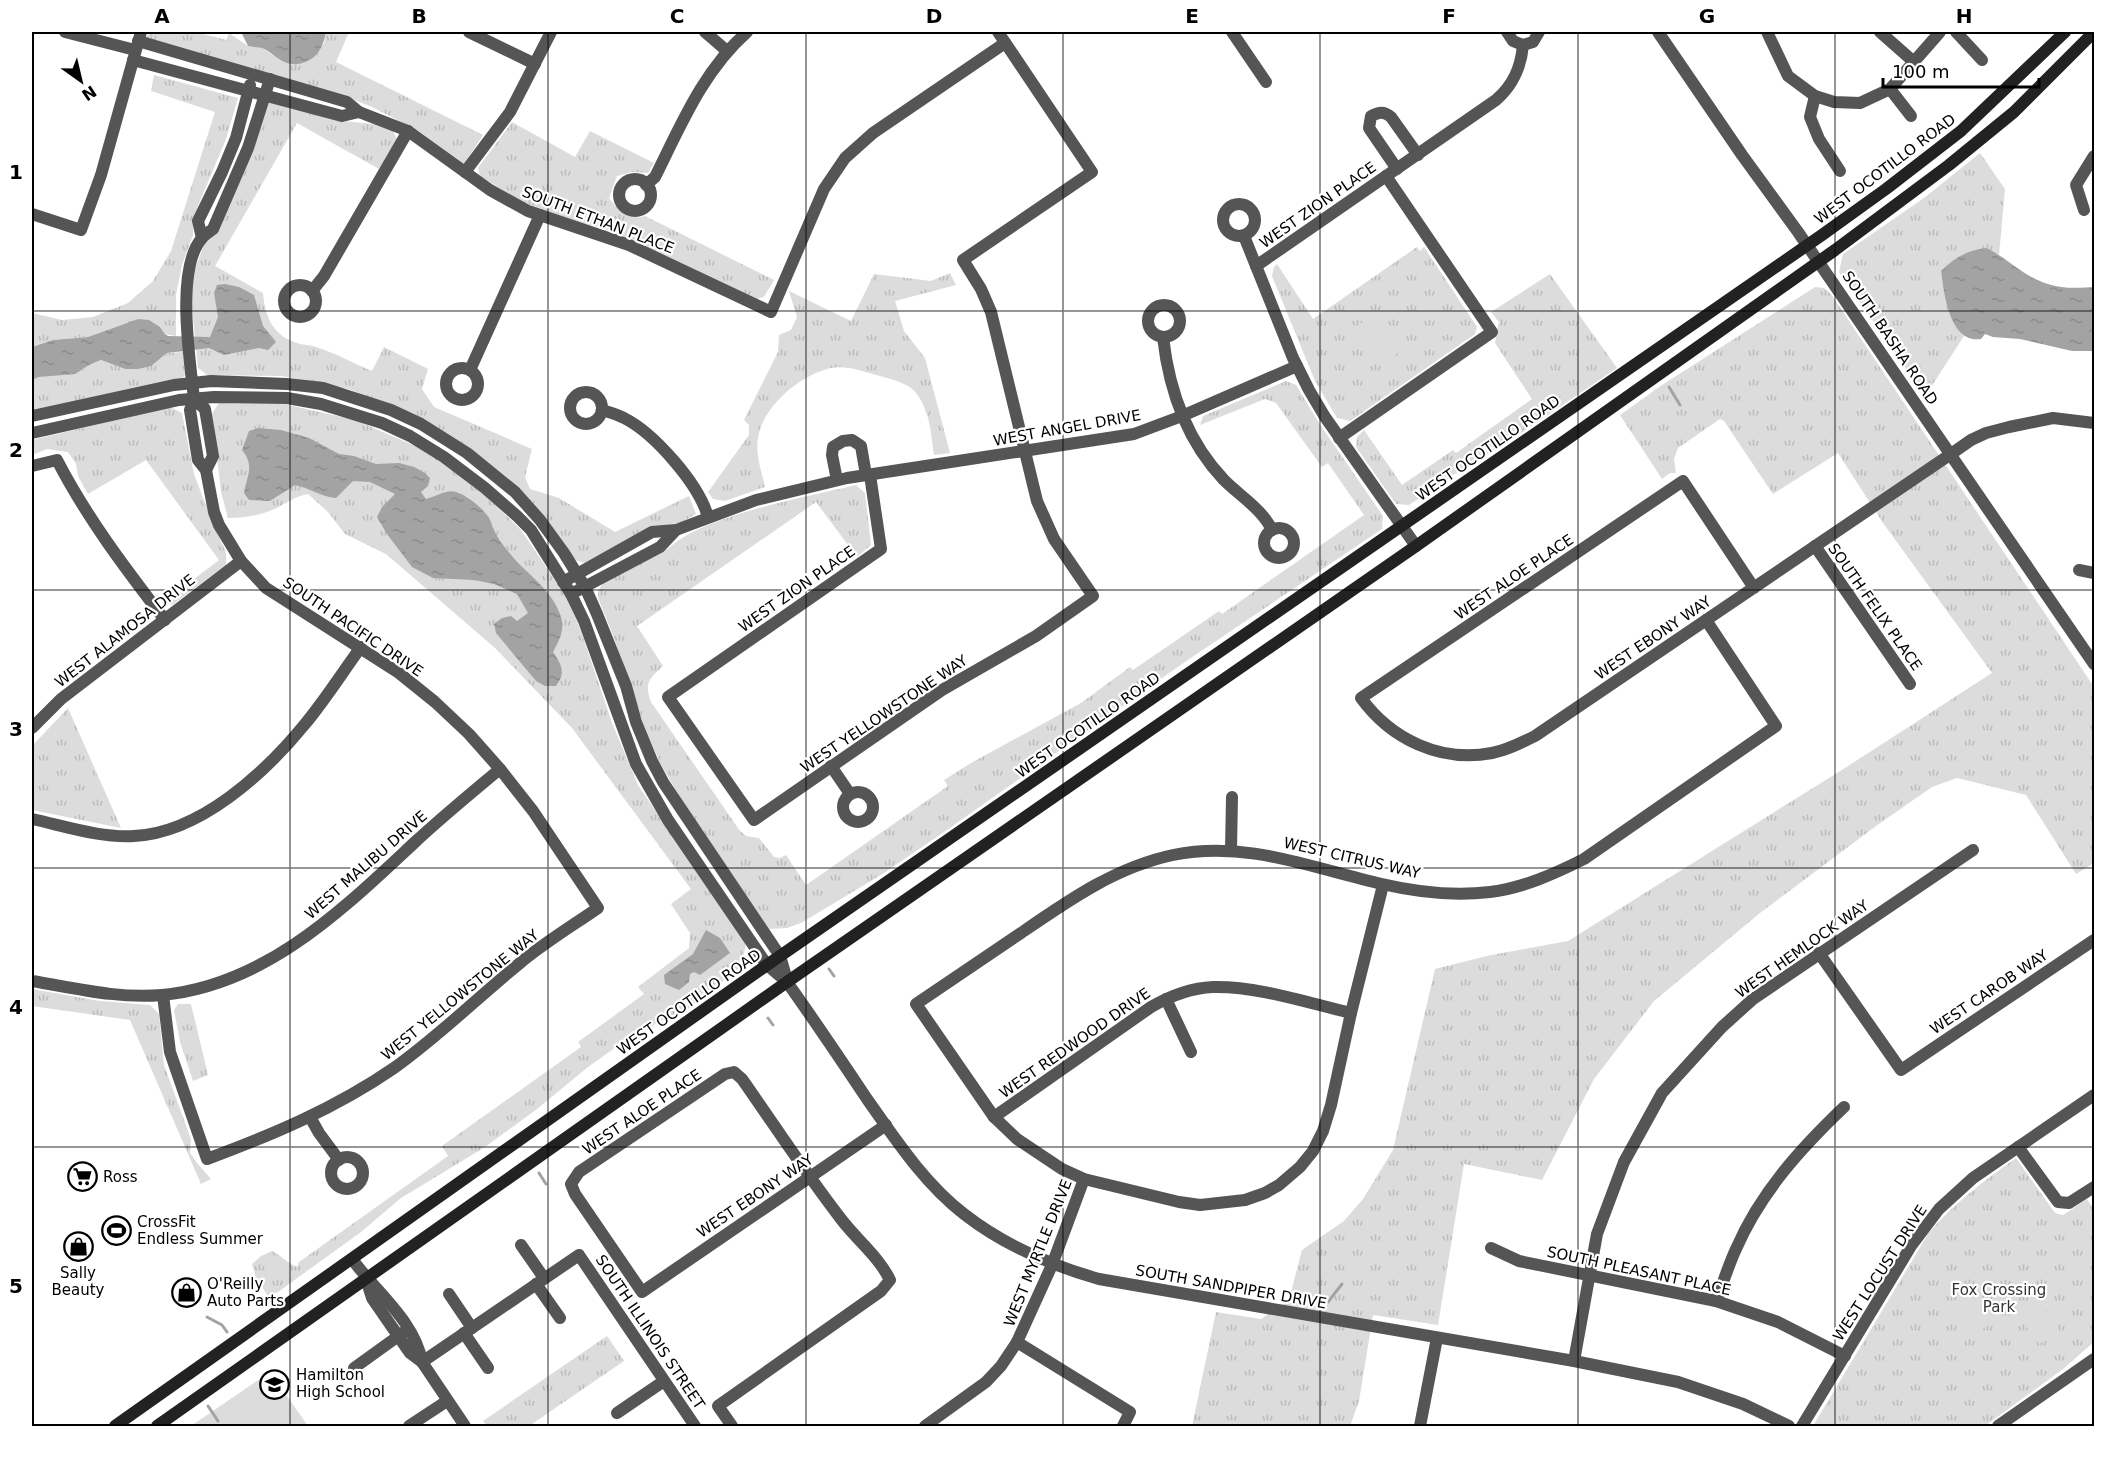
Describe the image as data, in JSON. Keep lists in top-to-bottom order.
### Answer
{
  "streets": {
    "main road": ["WEST OCOTILLO ROAD"],
    "street": [
      "WEST ZION PLACE",
      "SOUTH ETHAN PLACE",
      "SOUTH BASHA ROAD",
      "WEST ANGEL DRIVE",
      "WEST ALOE PLACE",
      "SOUTH FELIX PLACE",
      "SOUTH PACIFIC DRIVE",
      "WEST ALAMOSA DRIVE",
      "WEST EBONY WAY",
      "WEST YELLOWSTONE WAY",
      "WEST CITRUS WAY",
      "WEST MALIBU DRIVE",
      "WEST HEMLOCK WAY",
      "WEST CAROB WAY",
      "WEST REDWOOD DRIVE",
      "WEST MYRTLE DRIVE",
      "SOUTH PLEASANT PLACE",
      "WEST LOCUST DRIVE",
      "SOUTH SANDPIPER DRIVE",
      "SOUTH ILLINOIS STREET"
    ]
  },
  "crossings": [
    ["WEST OCOTILLO ROAD", "SOUTH BASHA ROAD"],
    ["WEST ZION PLACE", "WEST ANGEL DRIVE"],
    ["WEST ZION PLACE", "WEST YELLOWSTONE WAY"],
    ["SOUTH ETHAN PLACE", "SOUTH PACIFIC DRIVE"],
    ["SOUTH BASHA ROAD", "WEST EBONY WAY"],
    ["WEST ANGEL DRIVE", "WEST YELLOWSTONE WAY"],
    ["WEST ALOE PLACE", "WEST EBONY WAY"],
    ["SOUTH FELIX PLACE", "WEST EBONY WAY"],
    ["SOUTH PACIFIC DRIVE", "WEST ALAMOSA DRIVE"],
    ["SOUTH PACIFIC DRIVE", "WEST YELLOWSTONE WAY"],
    ["SOUTH PACIFIC DRIVE", "WEST MALIBU DRIVE"],
    ["WEST EBONY WAY", "WEST CITRUS WAY"],
    ["WEST EBONY WAY", "SOUTH SANDPIPER DRIVE"],
    ["WEST YELLOWSTONE WAY", "WEST MALIBU DRIVE"],
    ["WEST CITRUS WAY", "WEST REDWOOD DRIVE"],
    ["WEST CITRUS WAY", "WEST MYRTLE DRIVE"],
    ["WEST HEMLOCK WAY", "WEST CAROB WAY"],
    ["WEST HEMLOCK WAY", "SOUTH PLEASANT PLACE"],
    ["WEST HEMLOCK WAY", "SOUTH SANDPIPER DRIVE"],
    ["WEST REDWOOD DRIVE", "WEST MYRTLE DRIVE"],
    ["WEST MYRTLE DRIVE", "SOUTH SANDPIPER DRIVE"],
    ["SOUTH PLEASANT PLACE", "WEST LOCUST DRIVE"]
  ],
  "parks": ["Fox Crossing Park"],
  "places": {
    "supermarket": ["Ross"],
    "sports": ["CrossFit Endless Summer"],
    "shop": ["Sally Beauty", "O'Reilly Auto Parts"],
    "school or university": ["Hamilton High School"]
  },
  "scale_bar": "100 m",
  "north": "bottom right",
  "grid": {
    "columns": [
      "A",
      "B",
      "C",
      "D",
      "E",
      "F",
      "G",
      "H"
    ],
    "rows": [
      "1",
      "2",
      "3",
      "4",
      "5"
    ]
  }
}
